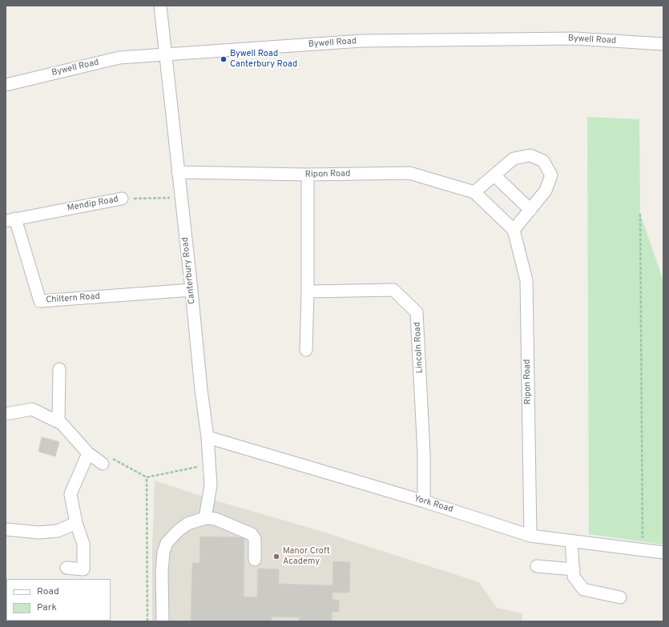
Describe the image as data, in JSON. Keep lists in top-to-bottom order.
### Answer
{
  "streets": {
    "street": [
      "Bywell Road",
      "Ripon Road",
      "Mendip Road",
      "Canterbury Road",
      "Chiltern Road",
      "Lincoln Road",
      "York Road"
    ]
  },
  "crossings": [
    ["Bywell Road", "Canterbury Road"],
    ["Ripon Road", "Canterbury Road"],
    ["Ripon Road", "York Road"],
    ["Mendip Road", "Canterbury Road"],
    ["Mendip Road", "Chiltern Road"],
    ["Canterbury Road", "Chiltern Road"],
    ["Canterbury Road", "York Road"],
    ["Lincoln Road", "York Road"]
  ],
  "places": ["Bywell Road Canterbury Road", "Manor Croft Academy"],
  "legend": ["Road", "Park"]
}
